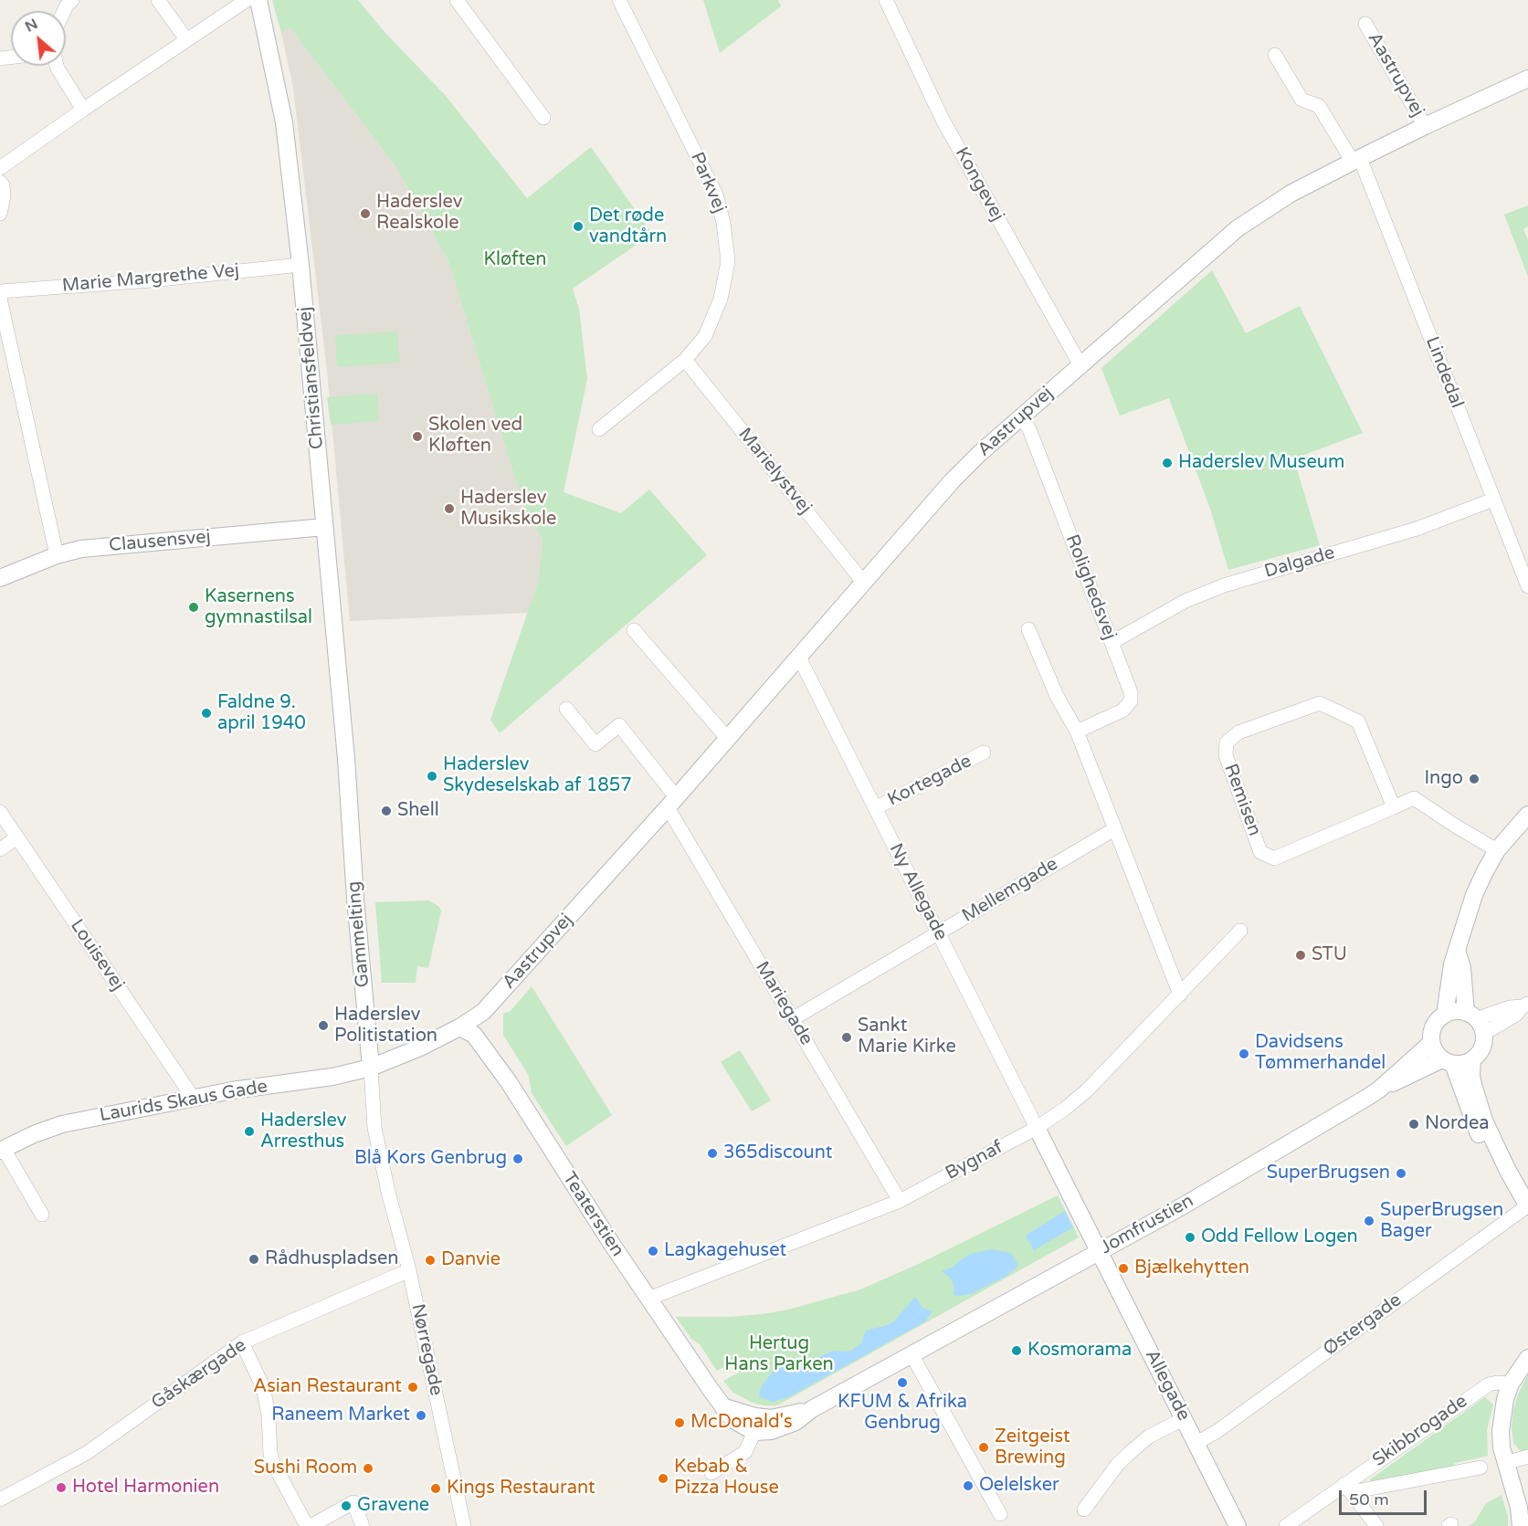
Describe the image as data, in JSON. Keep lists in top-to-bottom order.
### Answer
{
  "streets": {
    "street": [
      "Aastrupvej",
      "Parkvej",
      "Kongevej",
      "Marie Margrethe Vej",
      "Lindedal",
      "Christiansfeldvej",
      "Marielystvej",
      "Clausensvej",
      "Dalgade",
      "Rolighedsvej",
      "Kortegade",
      "Remisen",
      "Mellemgade",
      "Ny Allegade",
      "Gammelting",
      "Louisevej",
      "Mariegade",
      "Laurids Skaus Gade",
      "Bygnaf",
      "Teaterstien",
      "Jomfrustien",
      "Østergade",
      "Nørregade",
      "Gåskærgade",
      "Allegade",
      "Skibbrogade"
    ]
  },
  "crossings": [
    ["Aastrupvej", "Kongevej"],
    ["Aastrupvej", "Lindedal"],
    ["Aastrupvej", "Marielystvej"],
    ["Aastrupvej", "Rolighedsvej"],
    ["Aastrupvej", "Ny Allegade"],
    ["Aastrupvej", "Gammelting"],
    ["Aastrupvej", "Mariegade"],
    ["Aastrupvej", "Laurids Skaus Gade"],
    ["Aastrupvej", "Teaterstien"],
    ["Parkvej", "Marielystvej"],
    ["Marie Margrethe Vej", "Christiansfeldvej"],
    ["Lindedal", "Dalgade"],
    ["Christiansfeldvej", "Clausensvej"],
    ["Christiansfeldvej", "Gammelting"],
    ["Dalgade", "Rolighedsvej"],
    ["Kortegade", "Ny Allegade"],
    ["Mellemgade", "Ny Allegade"],
    ["Mellemgade", "Mariegade"],
    ["Ny Allegade", "Bygnaf"],
    ["Ny Allegade", "Allegade"],
    ["Gammelting", "Laurids Skaus Gade"],
    ["Gammelting", "Nørregade"],
    ["Louisevej", "Laurids Skaus Gade"],
    ["Mariegade", "Bygnaf"],
    ["Bygnaf", "Teaterstien"],
    ["Bygnaf", "Allegade"],
    ["Teaterstien", "Jomfrustien"],
    ["Jomfrustien", "Allegade"],
    ["Østergade", "Allegade"],
    ["Nørregade", "Gåskærgade"]
  ],
  "parks": ["Kløften", "Hertug Hans Parken"],
  "places": [
    "Haderslev Realskole",
    "Det røde vandtårn",
    "Skolen ved Kløften",
    "Haderslev Museum",
    "Haderslev Musikskole",
    "Kasernens gymnastilsal",
    "Faldne 9. april 1940",
    "Haderslev Skydeselskab af 1857",
    "Ingo",
    "Shell",
    "STU",
    "Haderslev Politistation",
    "Sankt Marie Kirke",
    "Davidsens Tømmerhandel",
    "Nordea",
    "Haderslev Arresthus",
    "365discount",
    "Blå Kors Genbrug",
    "SuperBrugsen",
    "SuperBrugsen Bager",
    "Odd Fellow Logen",
    "Lagkagehuset",
    "Rådhuspladsen",
    "Danvie",
    "Bjælkehytten",
    "Kosmorama",
    "KFUM & Afrika Genbrug",
    "Asian Restaurant",
    "Raneem Market",
    "McDonald's",
    "Zeitgeist Brewing",
    "Sushi Room",
    "Kebab & Pizza House",
    "Oelelsker",
    "Hotel Harmonien",
    "Kings Restaurant",
    "Gravene"
  ],
  "scale_bar": "50 m",
  "north": "top left"
}
